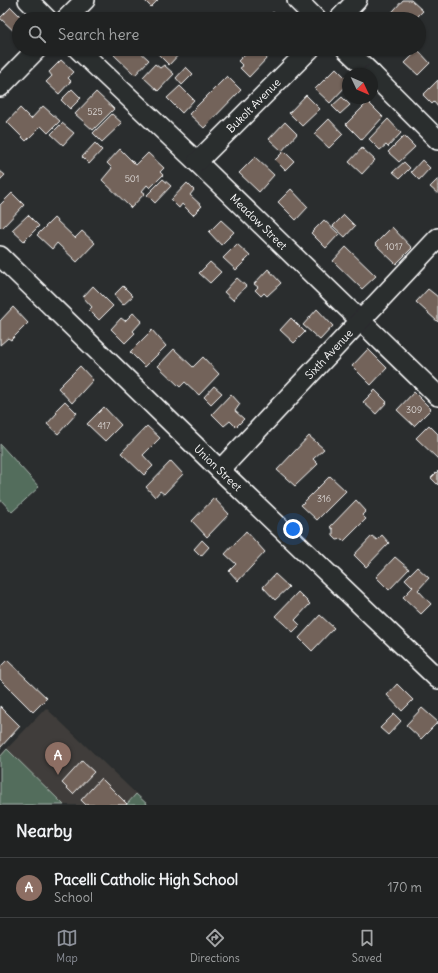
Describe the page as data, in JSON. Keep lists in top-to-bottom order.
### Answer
{
  "streets": {
    "street": [
      "Bukolt Avenue",
      "Meadow Street",
      "Sixth Avenue",
      "Union Street"
    ]
  },
  "crossings": [
    ["Bukolt Avenue", "Meadow Street"],
    ["Meadow Street", "Sixth Avenue"],
    ["Sixth Avenue", "Union Street"]
  ],
  "house_numbers": [
    "525",
    "501",
    "1017",
    "309",
    "417",
    "316"
  ],
  "north": "bottom right",
  "page": {
    "search": "Search here",
    "pins": "A",
    "heading": "Nearby",
    "list": [
      {
        "mark": "A",
        "name": "Pacelli Catholic High School",
        "note": "School",
        "value": "170 m"
      }
    ],
    "nav": ["Map", "Directions", "Saved"]
  }
}
